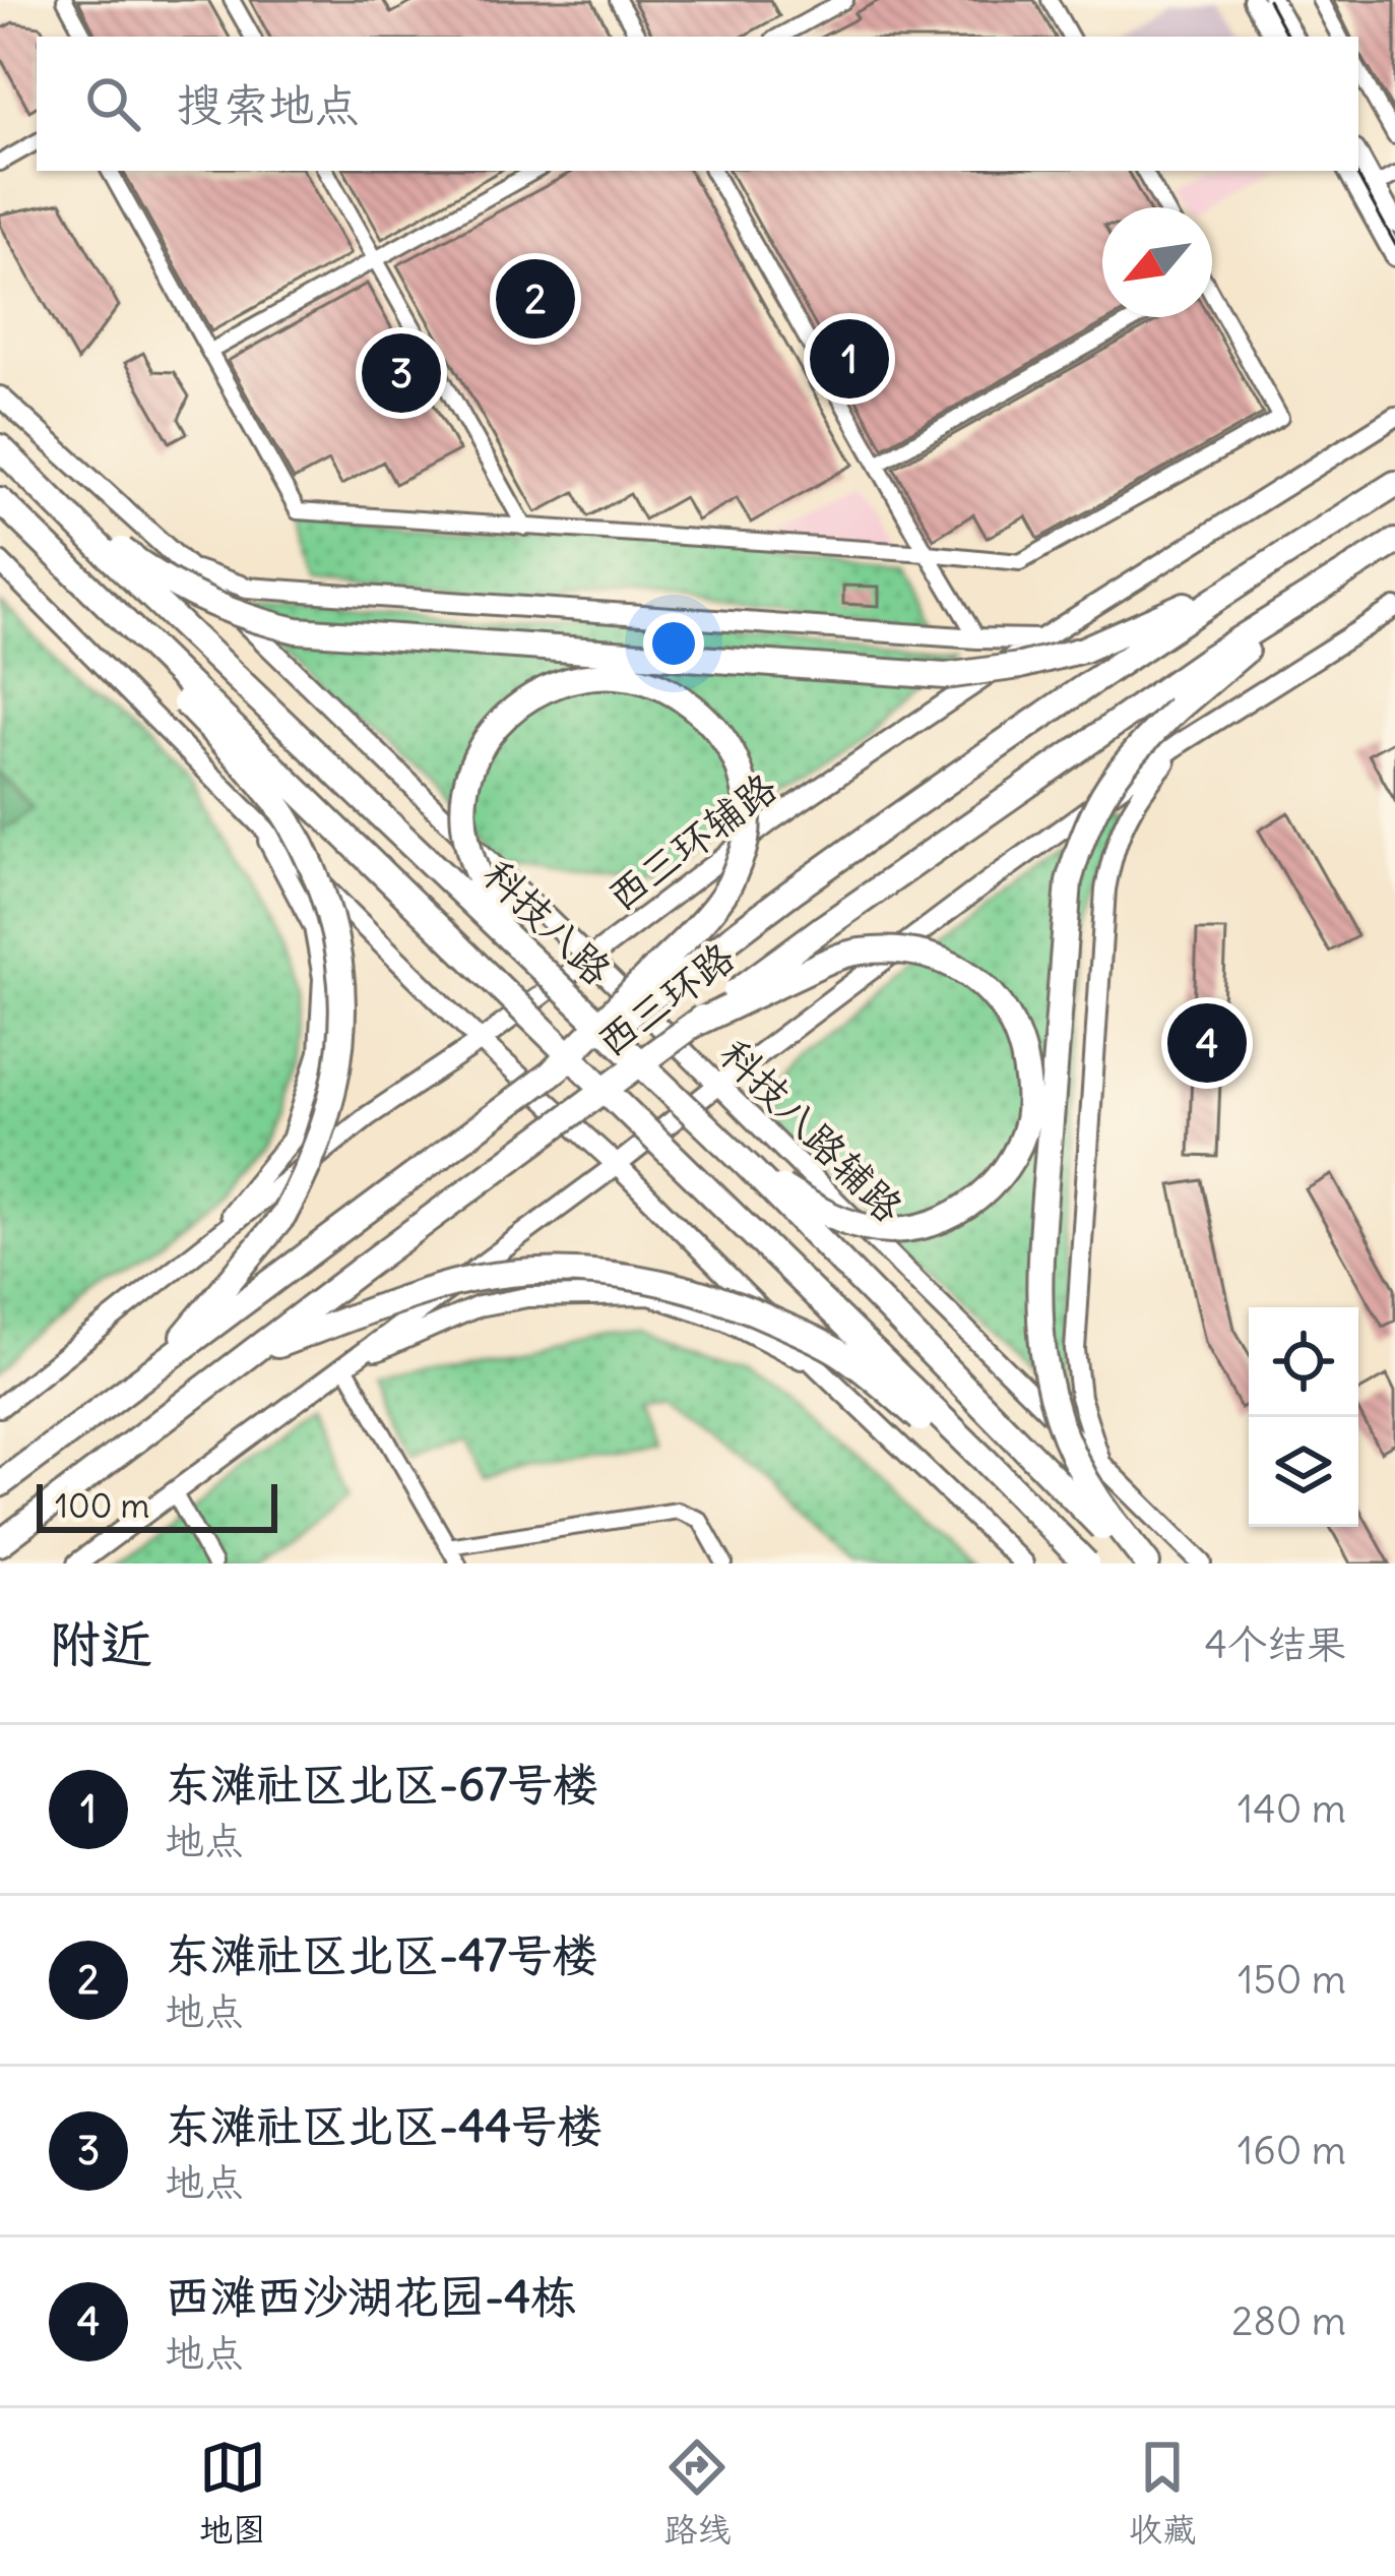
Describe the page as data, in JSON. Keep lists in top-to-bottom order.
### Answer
{
  "streets": {
    "highway": ["科技八路", "西三环路"],
    "main road": ["西三环辅路", "科技八路辅路"]
  },
  "crossings": [
    ["西三环辅路", "科技八路辅路"]
  ],
  "scale_bar": "100 m",
  "north": "bottom left",
  "page": {
    "search": "搜索地点",
    "pins": [
      "2",
      "1",
      "3",
      "4"
    ],
    "scale": "100 m",
    "heading": ["附近", "4个结果"],
    "list": [
      {
        "mark": "1",
        "name": "东滩社区北区-67号楼",
        "note": "地点",
        "value": "140 m"
      },
      {
        "mark": "2",
        "name": "东滩社区北区-47号楼",
        "note": "地点",
        "value": "150 m"
      },
      {
        "mark": "3",
        "name": "东滩社区北区-44号楼",
        "note": "地点",
        "value": "160 m"
      },
      {
        "mark": "4",
        "name": "西滩西沙湖花园-4栋",
        "note": "地点",
        "value": "280 m"
      }
    ],
    "nav": ["地图", "路线", "收藏"]
  }
}
